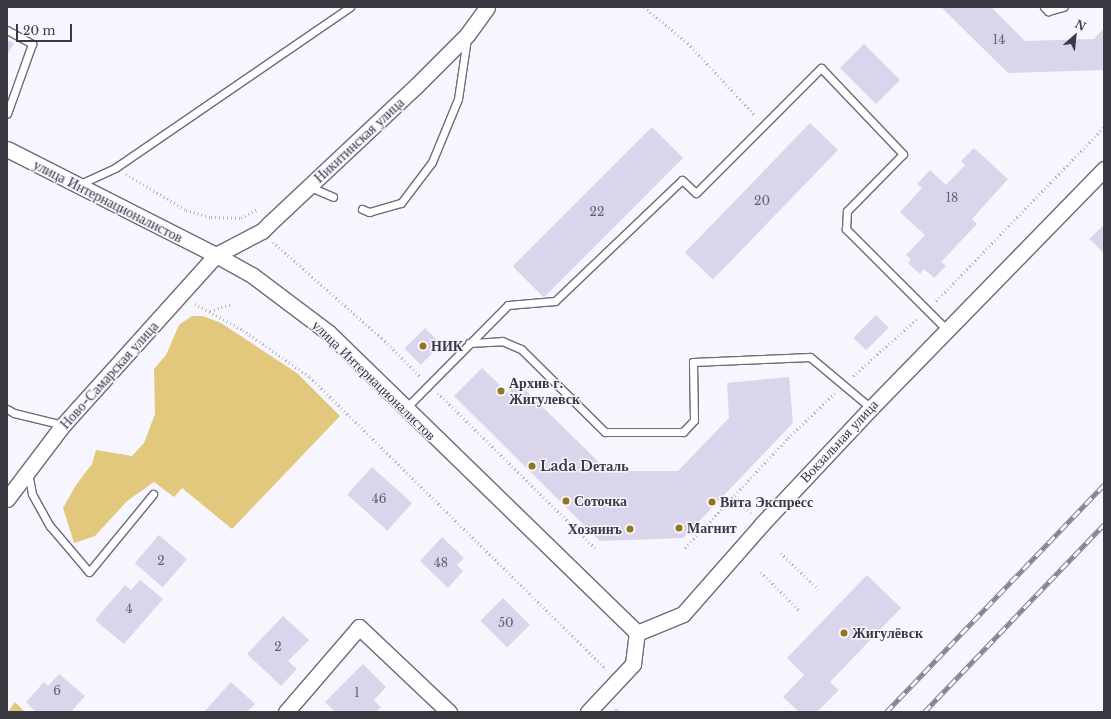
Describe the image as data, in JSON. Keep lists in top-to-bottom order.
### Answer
{
  "streets": {
    "street": [
      "Никитинская улица",
      "улица Интернационалистов",
      "Ново-Самарская улица",
      "Вокзальная улица"
    ]
  },
  "crossings": [
    ["Никитинская улица", "улица Интернационалистов"],
    ["Никитинская улица", "Ново-Самарская улица"],
    ["улица Интернационалистов", "Ново-Самарская улица"],
    ["улица Интернационалистов", "Вокзальная улица"]
  ],
  "places": [
    "НИК",
    "Архив г. Жигулевск",
    "Lada Dеталь",
    "Соточка",
    "Вита Экспресс",
    "Магнит",
    "Хозяинъ",
    "Жигулёвск"
  ],
  "house_numbers": [
    "14",
    "18",
    "20",
    "22",
    "46",
    "2",
    "48",
    "4",
    "50",
    "2",
    "6",
    "1"
  ],
  "scale_bar": "20 m",
  "north": "top right"
}
